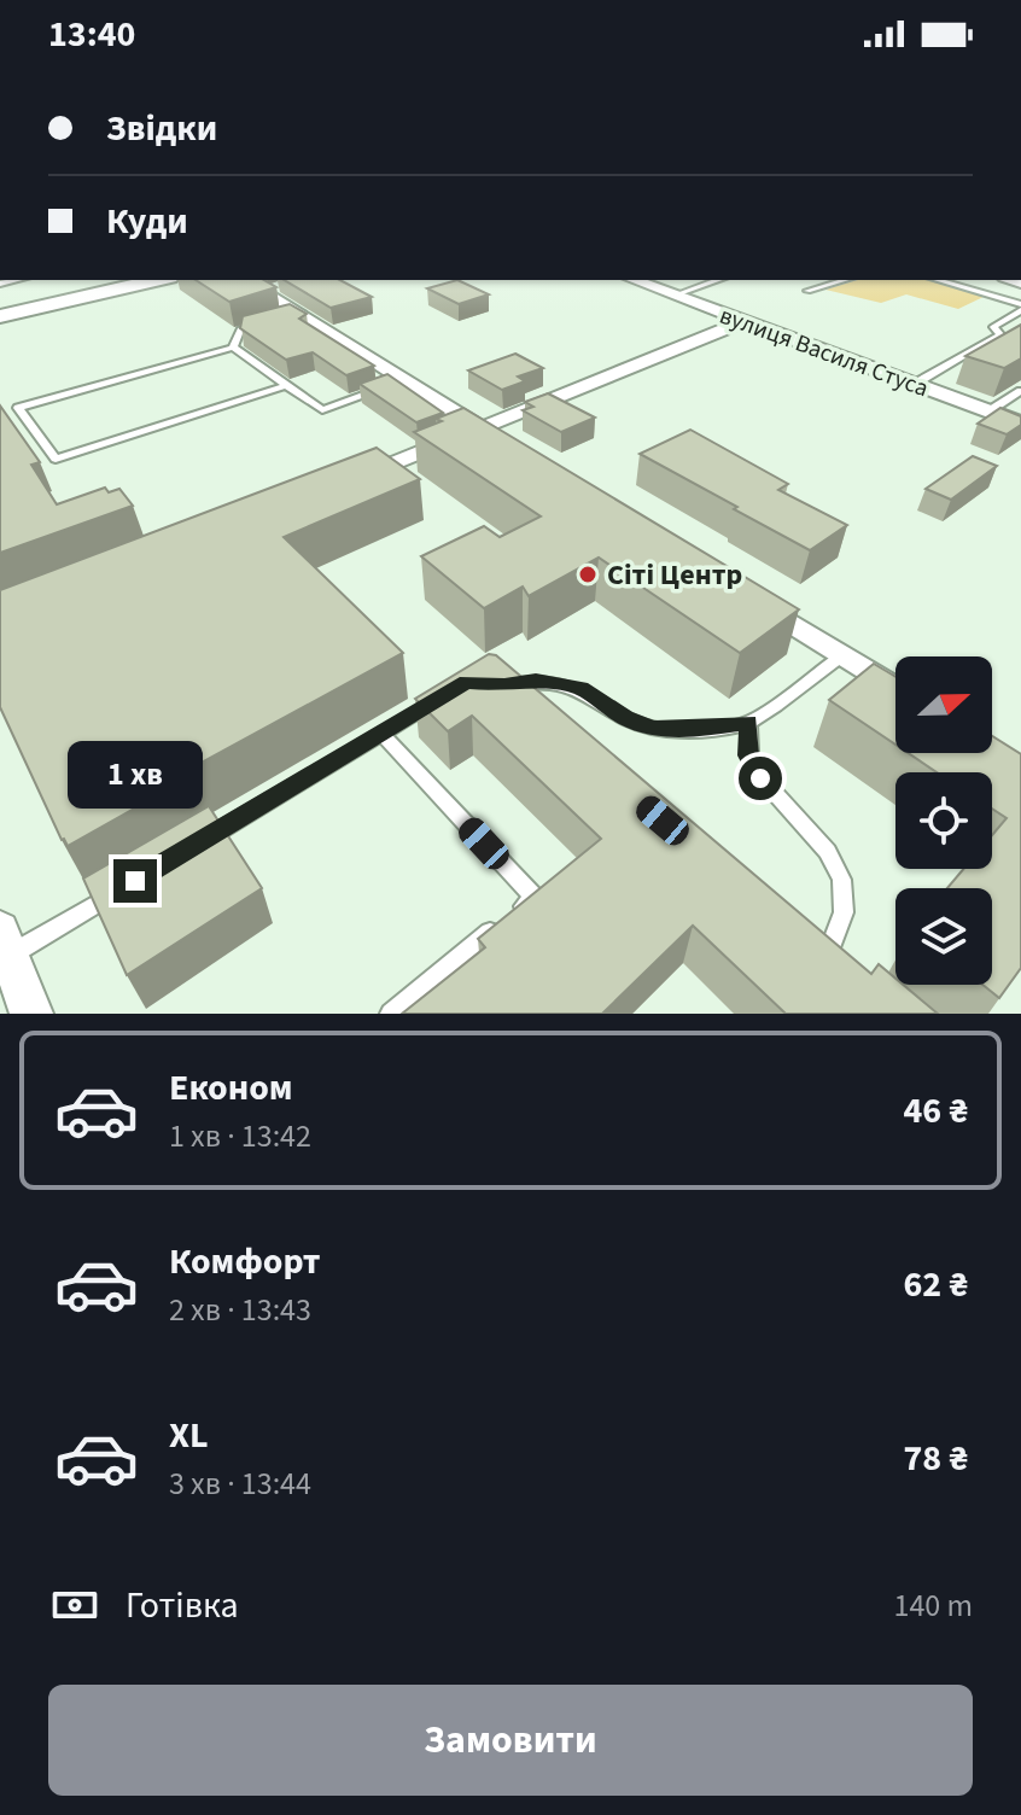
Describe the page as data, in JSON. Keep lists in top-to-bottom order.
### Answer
{
  "streets": {
    "street": ["вулиця Василя Стуса"]
  },
  "places": ["Сіті Центр"],
  "north": "right",
  "page": {
    "status": "13:40",
    "banner": ["Звідки", "Куди"],
    "bubble": "1 хв",
    "list": [
      {
        "name": "Економ",
        "note": "1 хв · 13:42",
        "value": "46 ₴"
      },
      {
        "name": "Комфорт",
        "note": "2 хв · 13:43",
        "value": "62 ₴"
      },
      {
        "name": "XL",
        "note": "3 хв · 13:44",
        "value": "78 ₴"
      }
    ],
    "pay": ["Готівка", "140 m"],
    "buttons": "Замовити"
  }
}
